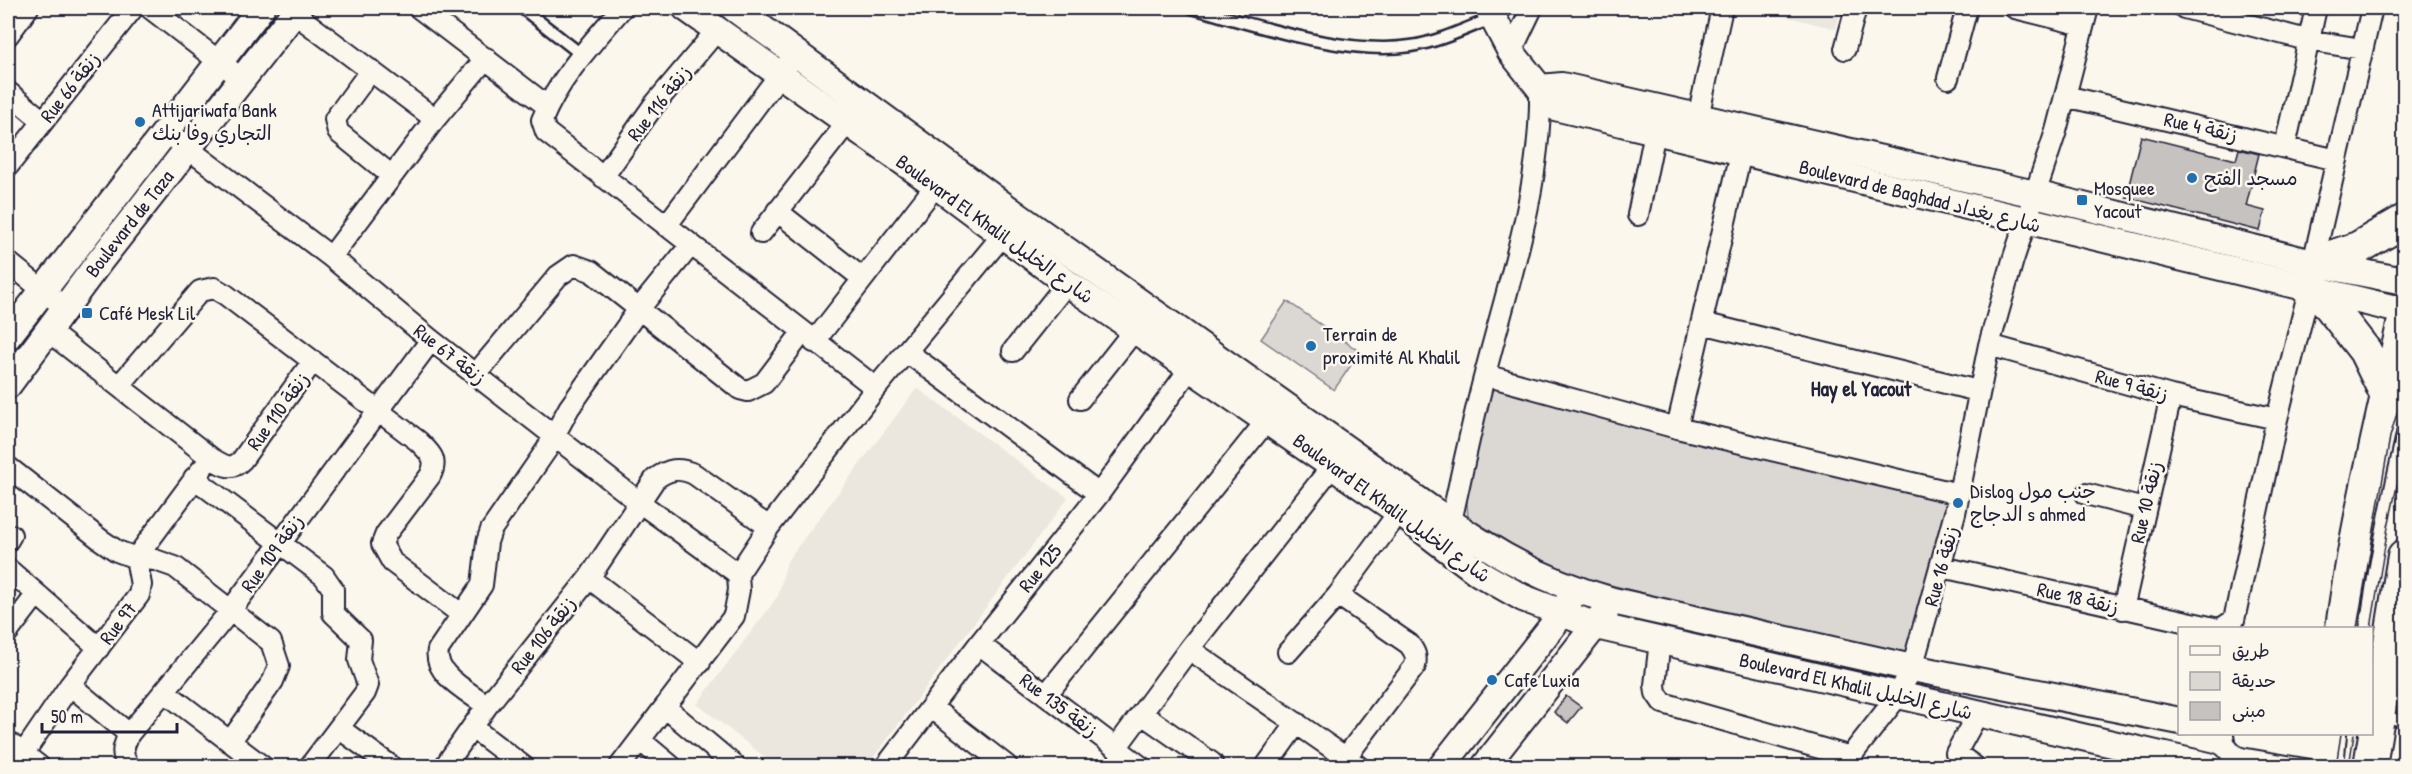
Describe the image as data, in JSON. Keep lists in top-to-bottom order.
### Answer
{
  "streets": {
    "street": [
      "Rue 66 زنقة",
      "Rue 116 زنقة",
      "Rue 4 زنقة",
      "Boulevard de Baghdad شارع بغداد",
      "Boulevard de Taza",
      "Boulevard El Khalil شارع الخليل",
      "Rue 67 زنقة",
      "Rue 9 زنقة",
      "Rue 110 زنقة",
      "Rue 10 زنقة",
      "Rue 109 زنقة",
      "Rue 16 زنقة",
      "Rue 125",
      "Rue 18 زنقة",
      "Rue 97",
      "Rue 106 زنقة",
      "Rue 135 زنقة"
    ]
  },
  "crossings": [
    ["Rue 116 زنقة", "Boulevard El Khalil شارع الخليل"],
    ["Rue 4 زنقة", "Rue 16 زنقة"],
    ["Boulevard de Baghdad شارع بغداد", "Rue 16 زنقة"],
    ["Boulevard de Taza", "Rue 67 زنقة"],
    ["Boulevard El Khalil شارع الخليل", "Rue 16 زنقة"],
    ["Boulevard El Khalil شارع الخليل", "Rue 125"],
    ["Rue 67 زنقة", "Rue 109 زنقة"],
    ["Rue 67 زنقة", "Rue 106 زنقة"],
    ["Rue 9 زنقة", "Rue 10 زنقة"],
    ["Rue 9 زنقة", "Rue 16 زنقة"],
    ["Rue 10 زنقة", "Rue 18 زنقة"],
    ["Rue 16 زنقة", "Rue 18 زنقة"],
    ["Rue 125", "Rue 135 زنقة"]
  ],
  "districts": ["Hay el Yacout"],
  "places": {
    "other": [
      "Attijariwafa Bank التجاري وفا بنك",
      "مسجد الفتح",
      "Terrain de proximité Al Khalil",
      "Dislog جنب مول الدجاج s ahmed",
      "Cafe Luxia"
    ],
    "transit": ["Mosquee Yacout", "Café Mesk Lil"]
  },
  "legend": ["طريق", "حديقة", "مبنى"],
  "scale_bar": "50 m"
}
